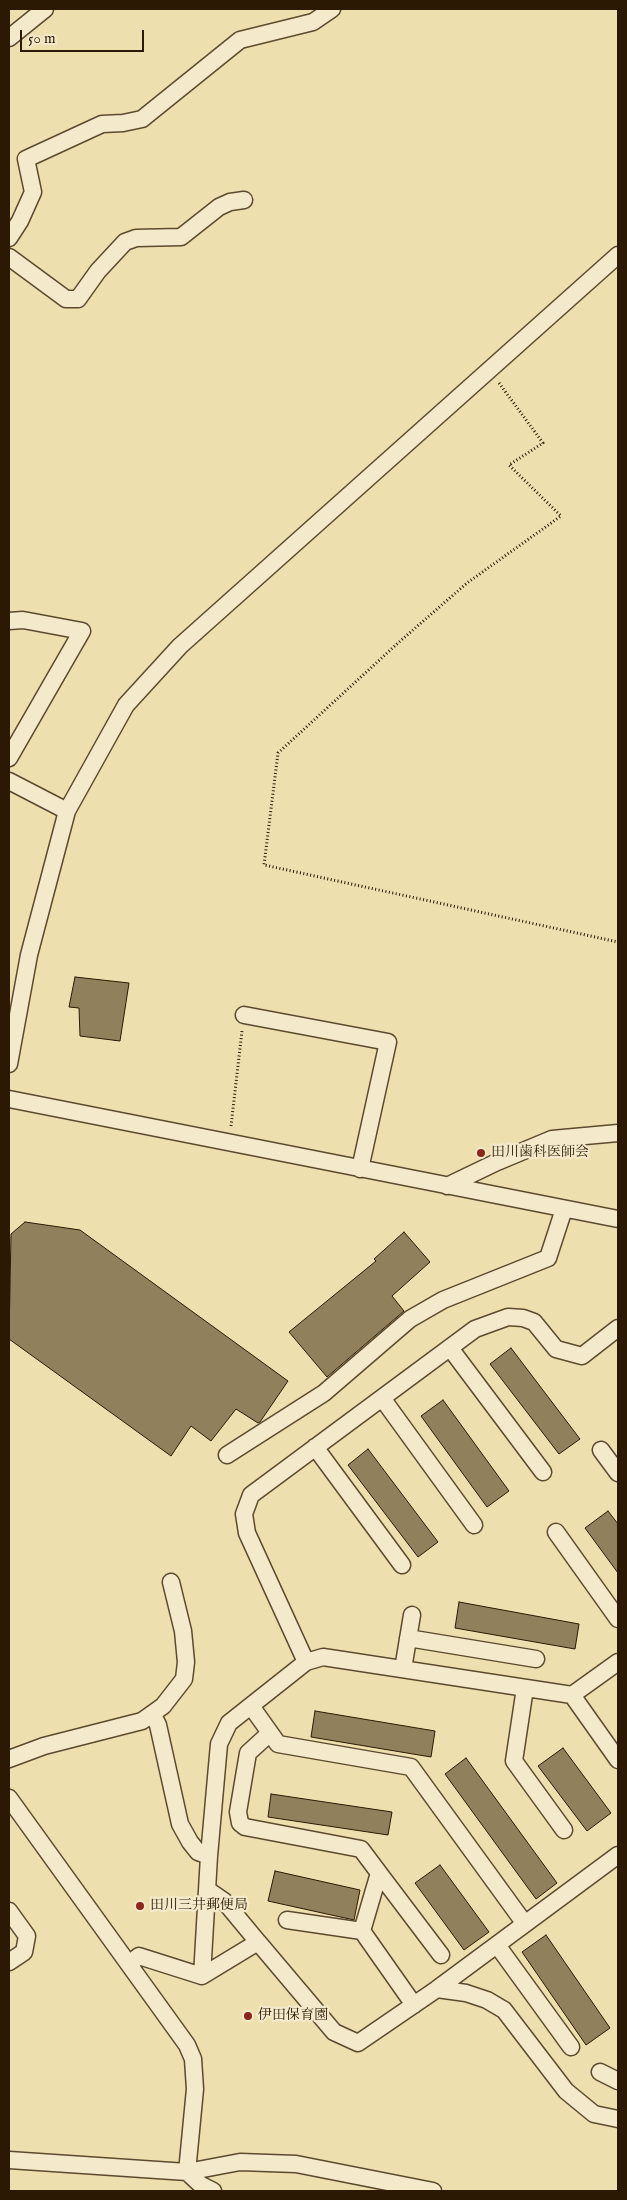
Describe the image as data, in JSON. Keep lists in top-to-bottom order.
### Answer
{
  "places": ["田川歯科医師会", "田川三井郵便局", "伊田保育園"],
  "scale_bar": "50 m"
}
